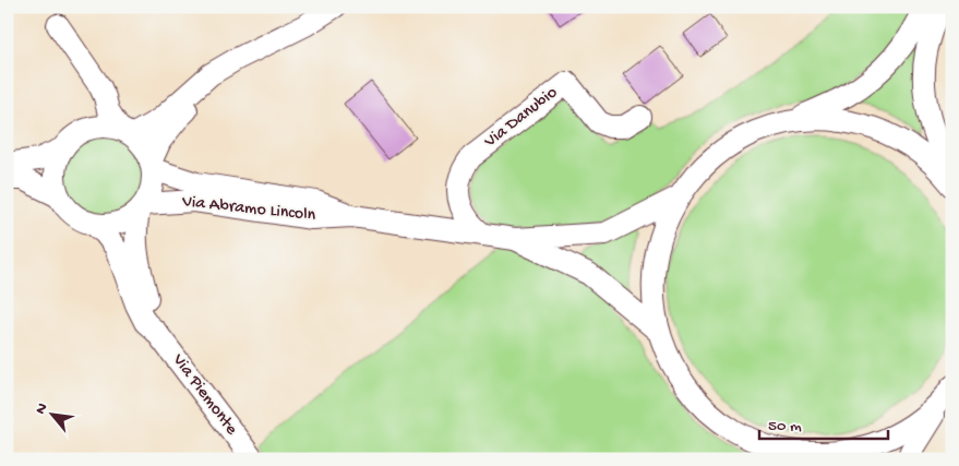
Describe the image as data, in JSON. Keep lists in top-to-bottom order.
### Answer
{
  "streets": {
    "street": ["Via Danubio", "Via Abramo Lincoln", "Via Piemonte"]
  },
  "crossings": [
    ["Via Danubio", "Via Abramo Lincoln"],
    ["Via Abramo Lincoln", "Via Piemonte"]
  ],
  "scale_bar": "50 m",
  "north": "top left"
}
